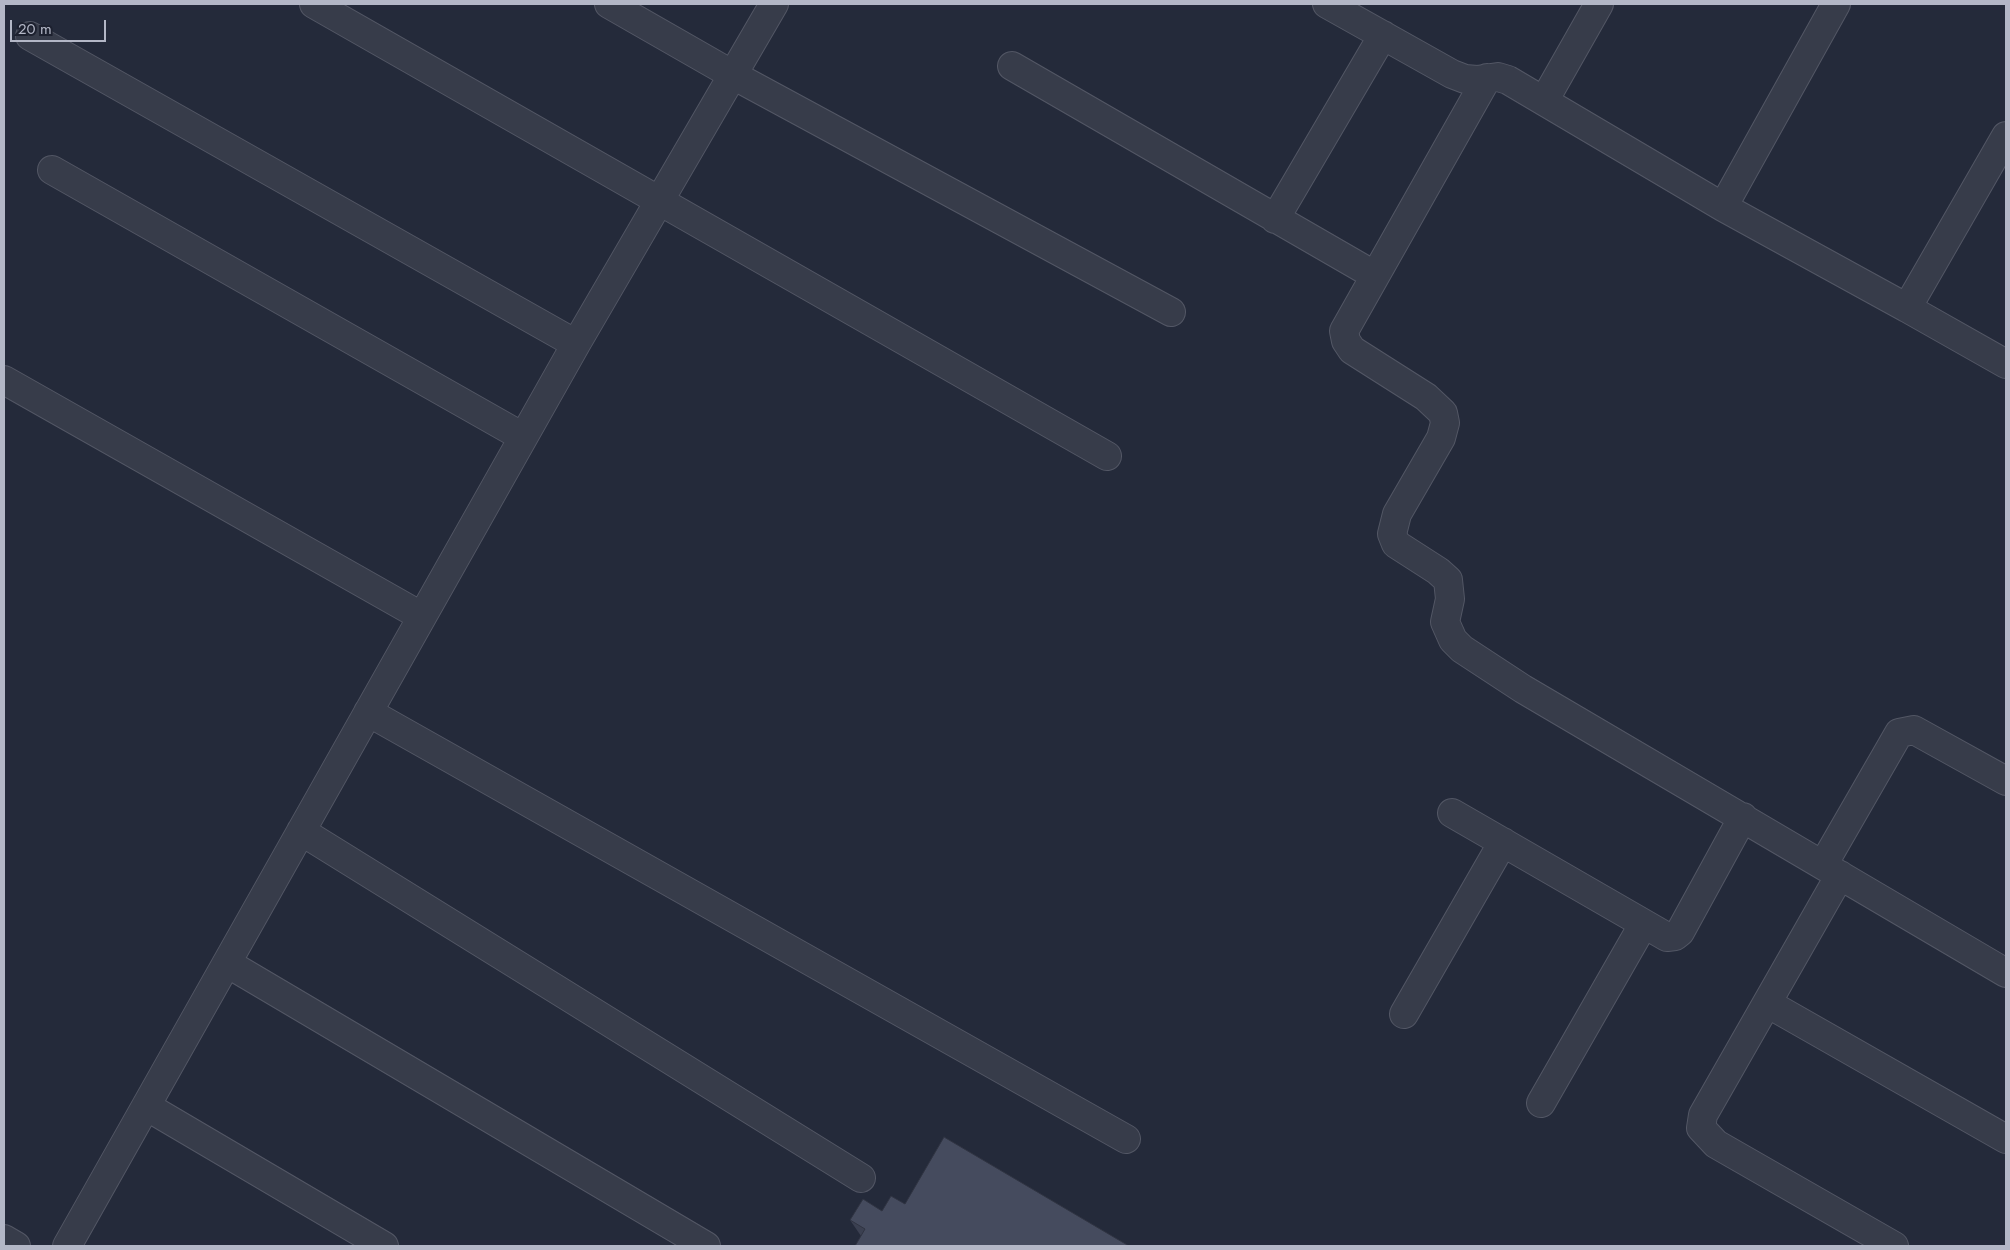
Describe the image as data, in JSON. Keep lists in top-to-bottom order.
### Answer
{
  "scale_bar": "20 m"
}
